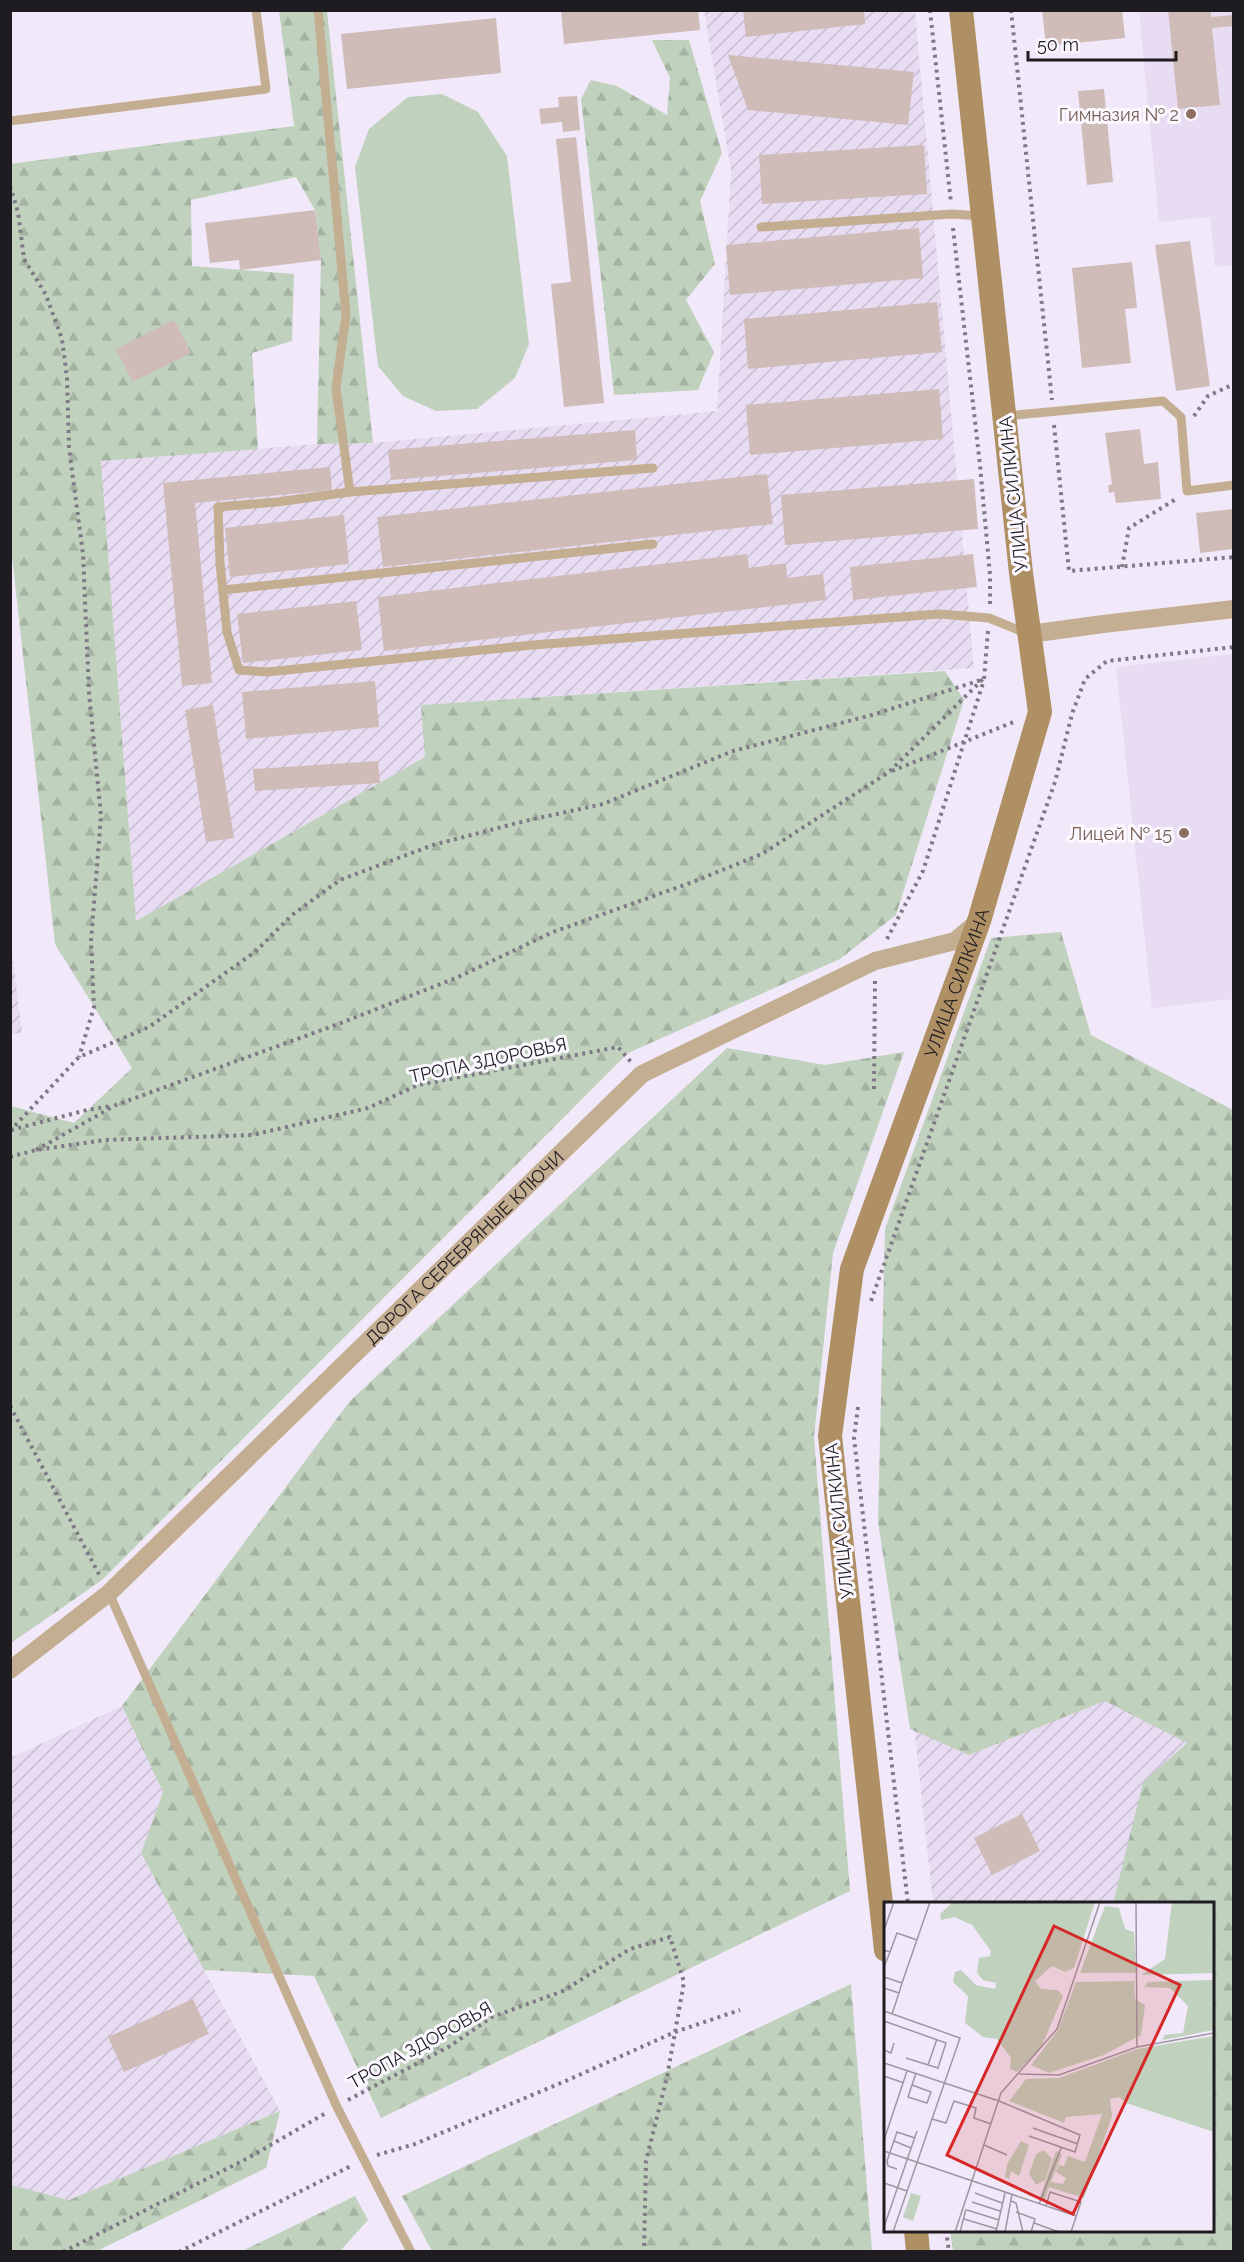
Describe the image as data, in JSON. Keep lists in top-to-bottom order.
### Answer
{
  "streets": {
    "main road": ["УЛИЦА СИЛКИНА"],
    "street": ["ДОРОГА СЕРЕБРЯНЫЕ КЛЮЧИ"],
    "path": ["ТРОПА ЗДОРОВЬЯ"]
  },
  "crossings": [
    ["УЛИЦА СИЛКИНА", "ДОРОГА СЕРЕБРЯНЫЕ КЛЮЧИ"],
    ["ТРОПА ЗДОРОВЬЯ", "ДОРОГА СЕРЕБРЯНЫЕ КЛЮЧИ"]
  ],
  "places": ["Гимназия № 2", "Лицей № 15"],
  "scale_bar": "50 m"
}
